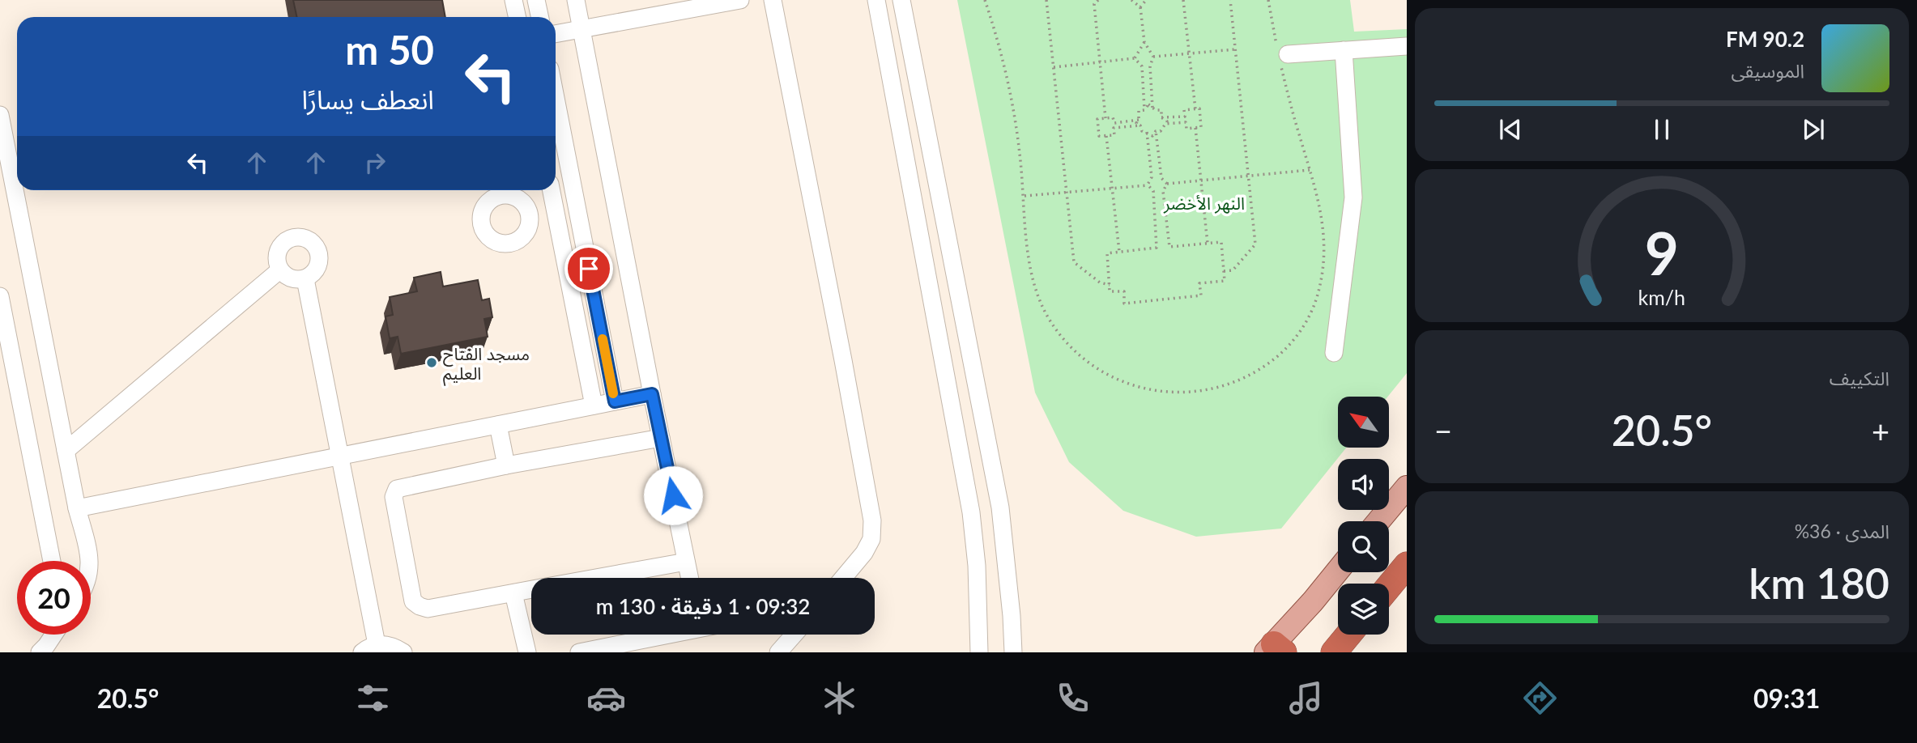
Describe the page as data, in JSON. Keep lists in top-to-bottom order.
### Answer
{
  "parks": ["النهر الأخضر"],
  "places": ["مسجد الفتاح العليم"],
  "north": "top left",
  "page": {
    "turn": ["50 m", "انعطف يسارًا"],
    "song": ["90.2 FM", "الموسيقى"],
    "tile": [
      "التكييف",
      ["المدى · 36%", "180 km"]
    ],
    "heat": ["−", "20.5°", "+"],
    "limit": "20",
    "trip": "09:32 · 1 دقيقة · 130 m",
    "tabs": ["09:31", "20.5°"],
    "gauge": ["9", "km/h"]
  }
}
